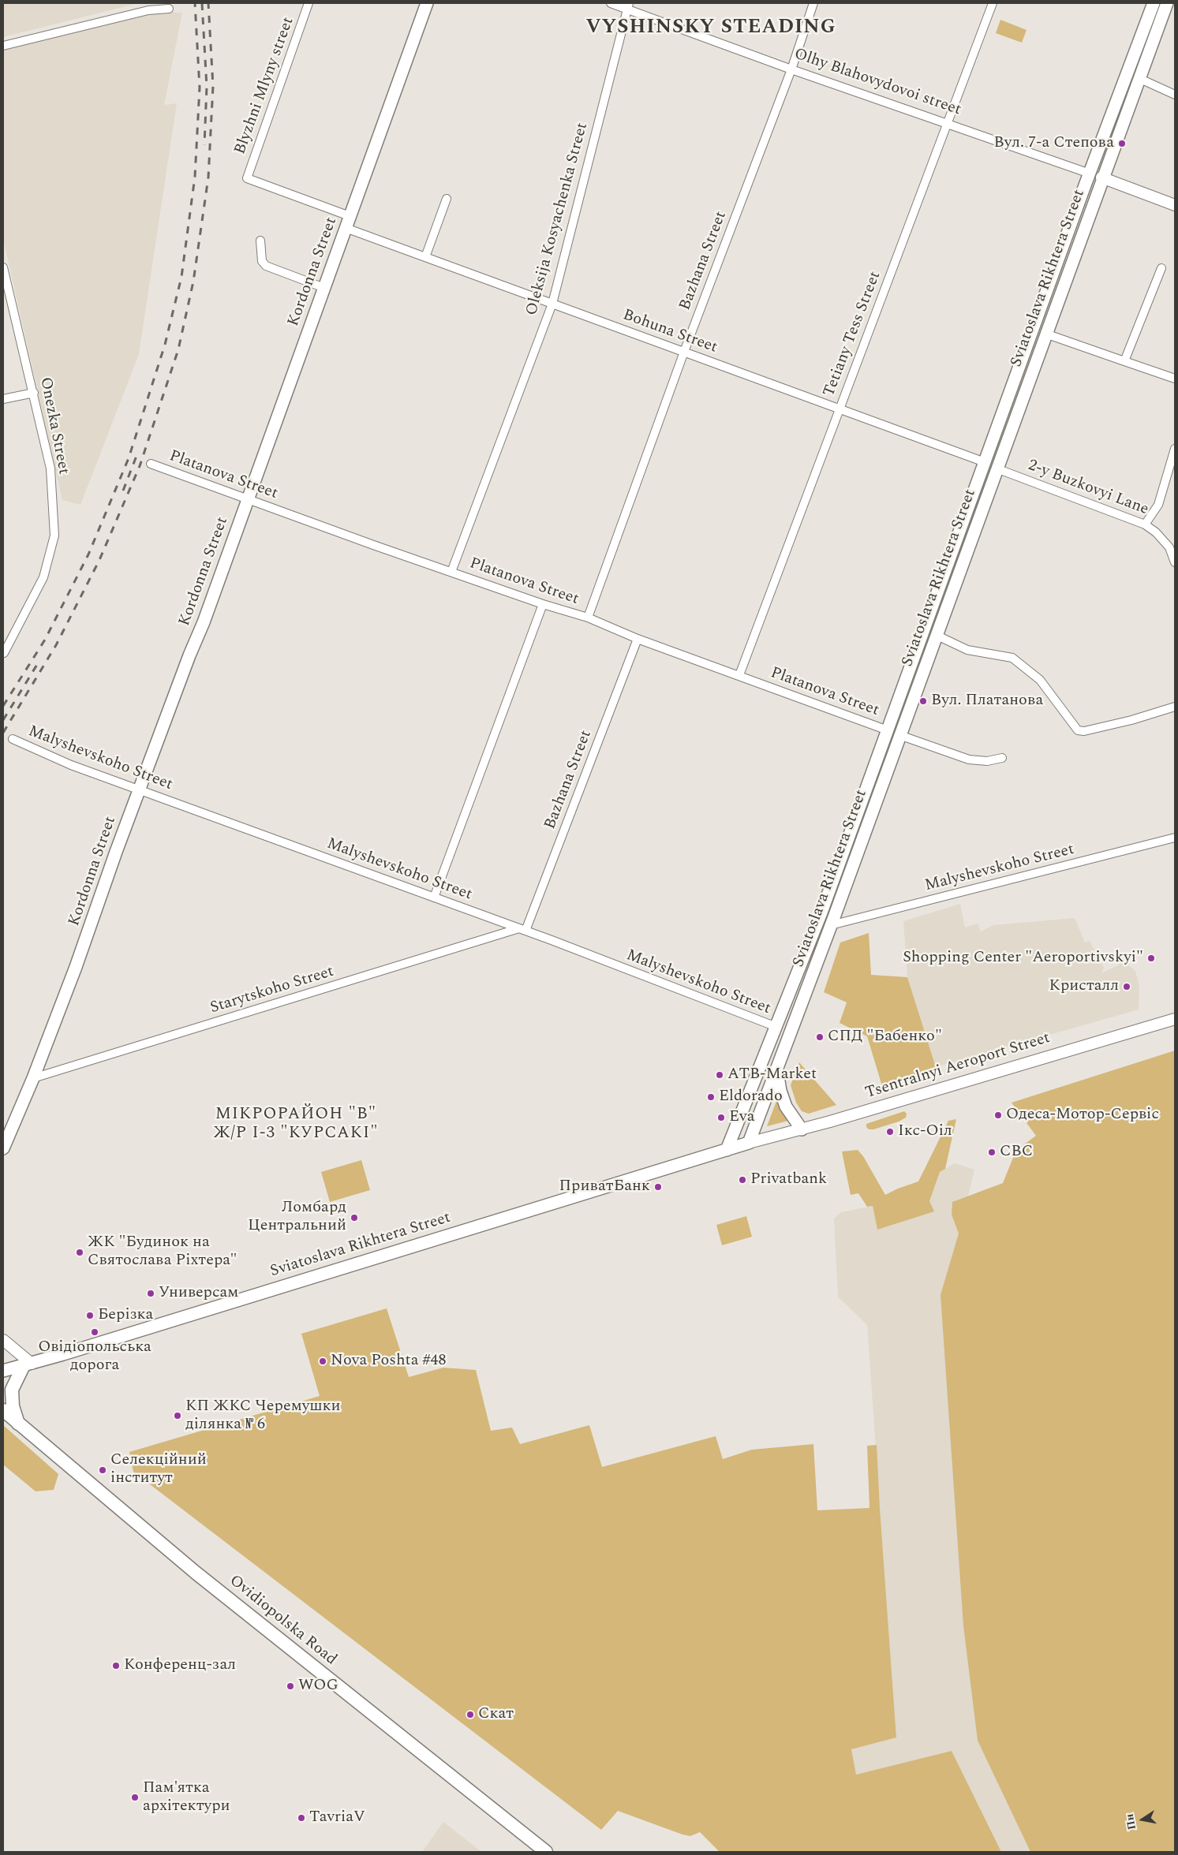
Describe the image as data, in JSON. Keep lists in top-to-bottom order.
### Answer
{
  "streets": {
    "main road": ["Kordonna Street", "Sviatoslava Rikhtera Street", "Ovidiopolska Road"],
    "street": [
      "Olhy Blahovydovoi street",
      "Blyzhni Mlyny street",
      "Oleksija Kosyachenka Street",
      "Bazhana Street",
      "Bohuna Street",
      "Tetiany Tess Street",
      "Onezka Street",
      "Platanova Street",
      "2-y Buzkovyi Lane",
      "Malyshevskoho Street",
      "Starytskoho Street",
      "Tsentralnyi Aeroport Street"
    ]
  },
  "crossings": [
    ["Olhy Blahovydovoi street", "Oleksija Kosyachenka Street"],
    ["Olhy Blahovydovoi street", "Bazhana Street"],
    ["Olhy Blahovydovoi street", "Sviatoslava Rikhtera Street"],
    ["Olhy Blahovydovoi street", "Tetiany Tess Street"],
    ["Blyzhni Mlyny street", "Kordonna Street"],
    ["Oleksija Kosyachenka Street", "Bohuna Street"],
    ["Oleksija Kosyachenka Street", "Platanova Street"],
    ["Bazhana Street", "Bohuna Street"],
    ["Bazhana Street", "Platanova Street"],
    ["Bazhana Street", "Malyshevskoho Street"],
    ["Bazhana Street", "Starytskoho Street"],
    ["Kordonna Street", "Bohuna Street"],
    ["Kordonna Street", "Platanova Street"],
    ["Kordonna Street", "Malyshevskoho Street"],
    ["Kordonna Street", "Starytskoho Street"],
    ["Sviatoslava Rikhtera Street", "Bohuna Street"],
    ["Sviatoslava Rikhtera Street", "Platanova Street"],
    ["Sviatoslava Rikhtera Street", "2-y Buzkovyi Lane"],
    ["Sviatoslava Rikhtera Street", "Malyshevskoho Street"],
    ["Sviatoslava Rikhtera Street", "Tsentralnyi Aeroport Street"],
    ["Bohuna Street", "Tetiany Tess Street"],
    ["Tetiany Tess Street", "Platanova Street"],
    ["Malyshevskoho Street", "Starytskoho Street"]
  ],
  "districts": ["VYSHINSKY STEADING", "МІКРОРАЙОН \"В\" Ж/Р I-3 \"КУРСАКІ\""],
  "places": [
    "Вул. 7-а Степова",
    "Вул. Платанова",
    "Shopping Center \"Aeroportivskyi\"",
    "Кристалл",
    "СПД \"Бабенко\"",
    "ATB-Market",
    "Eldorado",
    "Одеса-Мотор-Сервіс",
    "Eva",
    "Ікс-Оіл",
    "СВС",
    "Privatbank",
    "ПриватБанк",
    "Ломбард Центральний",
    "ЖК \"Будинок на Святослава Ріхтера\"",
    "Универсам",
    "Берізка",
    "Овідіопольська дорога",
    "Nova Poshta #48",
    "КП ЖКС Черемушки ділянка № 6",
    "Селекційний інститут",
    "Конференц-зал",
    "WOG",
    "Скат",
    "Пам'ятка архітектури",
    "TavriaV"
  ],
  "north": "left"
}
